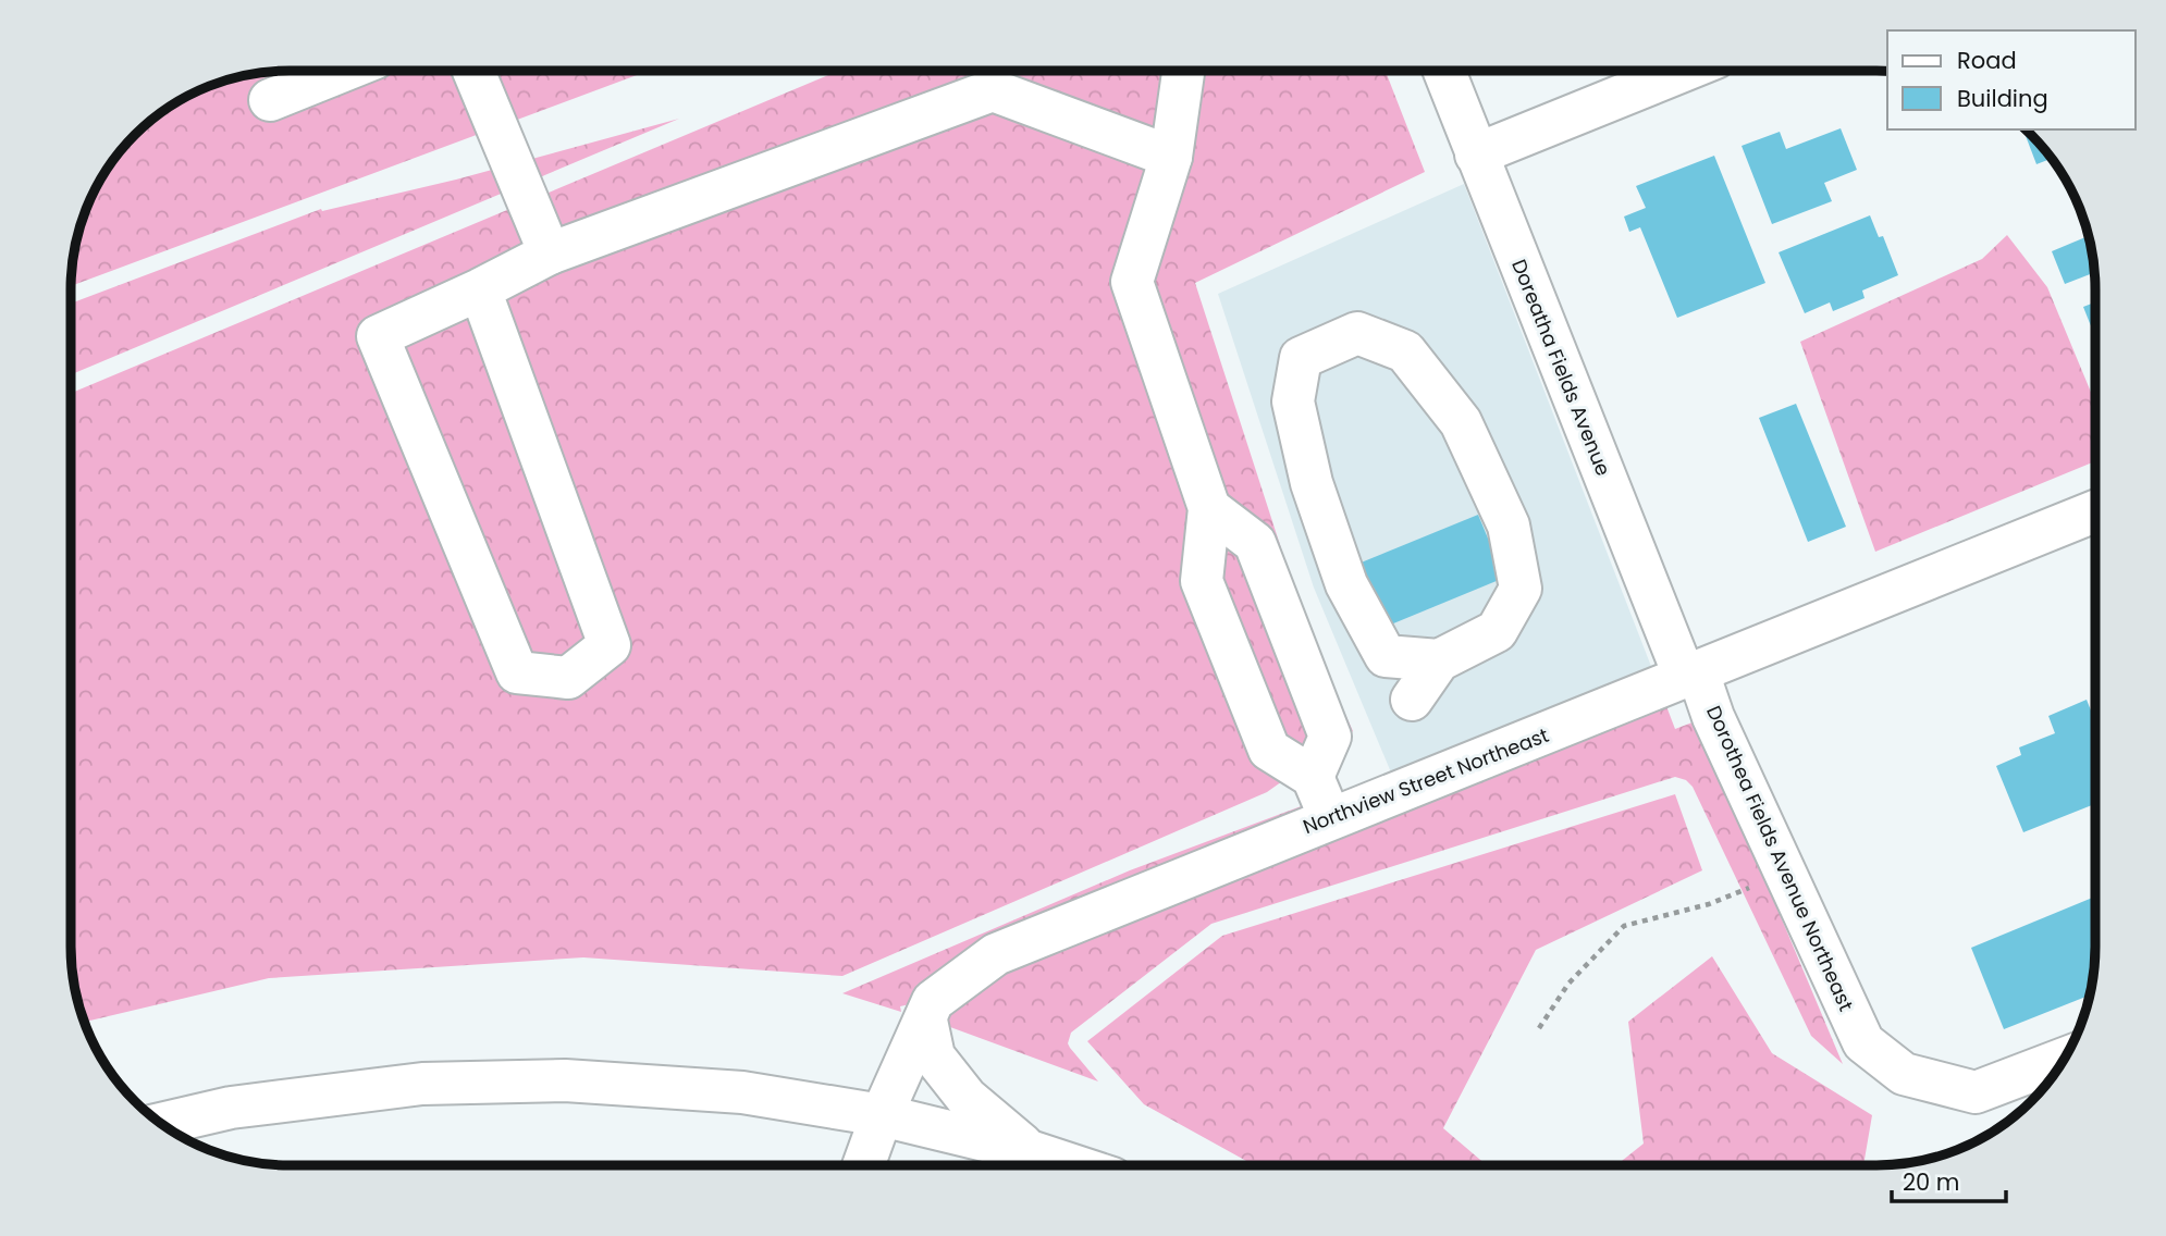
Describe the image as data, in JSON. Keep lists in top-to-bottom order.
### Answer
{
  "streets": {
    "street": ["Doreatha Fields Avenue", "Northview Street Northeast", "Dorothea Fields Avenue Northeast"]
  },
  "crossings": [
    ["Doreatha Fields Avenue", "Northview Street Northeast"],
    ["Doreatha Fields Avenue", "Dorothea Fields Avenue Northeast"],
    ["Northview Street Northeast", "Dorothea Fields Avenue Northeast"]
  ],
  "legend": ["Road", "Building"],
  "scale_bar": "20 m"
}
